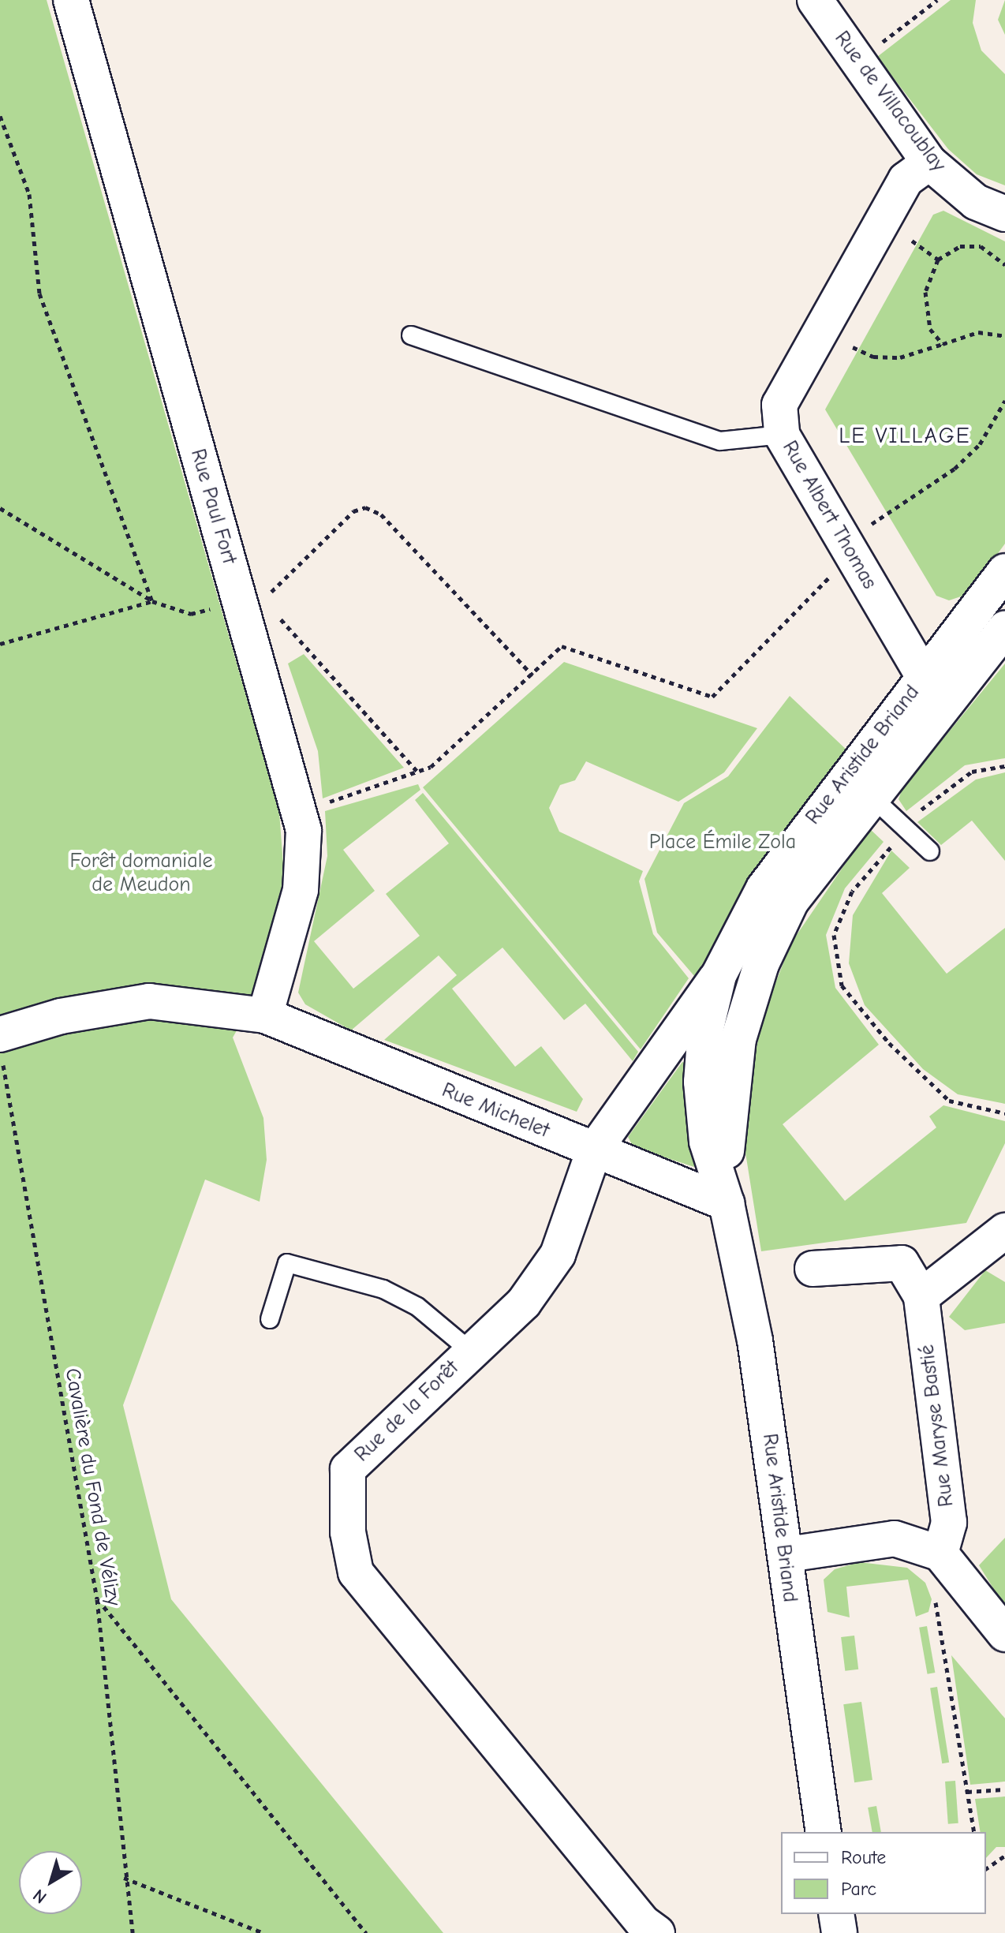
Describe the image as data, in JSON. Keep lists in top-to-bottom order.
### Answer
{
  "streets": {
    "street": [
      "Rue de Villacoublay",
      "Rue Paul Fort",
      "Rue Albert Thomas",
      "Rue Aristide Briand",
      "Rue Michelet",
      "Rue de la Forêt",
      "Rue Maryse Bastié"
    ],
    "path": ["Cavalière du Fond de Vélizy"]
  },
  "crossings": [
    ["Rue Paul Fort", "Rue Michelet"],
    ["Rue Albert Thomas", "Rue Aristide Briand"],
    ["Rue Aristide Briand", "Rue Michelet"],
    ["Rue Aristide Briand", "Rue de la Forêt"],
    ["Rue Michelet", "Rue de la Forêt"],
    ["Rue Michelet", "Cavalière du Fond de Vélizy"]
  ],
  "districts": ["LE VILLAGE"],
  "parks": ["Place Émile Zola", "Forêt domaniale de Meudon"],
  "legend": ["Route", "Parc"],
  "north": "bottom left"
}
